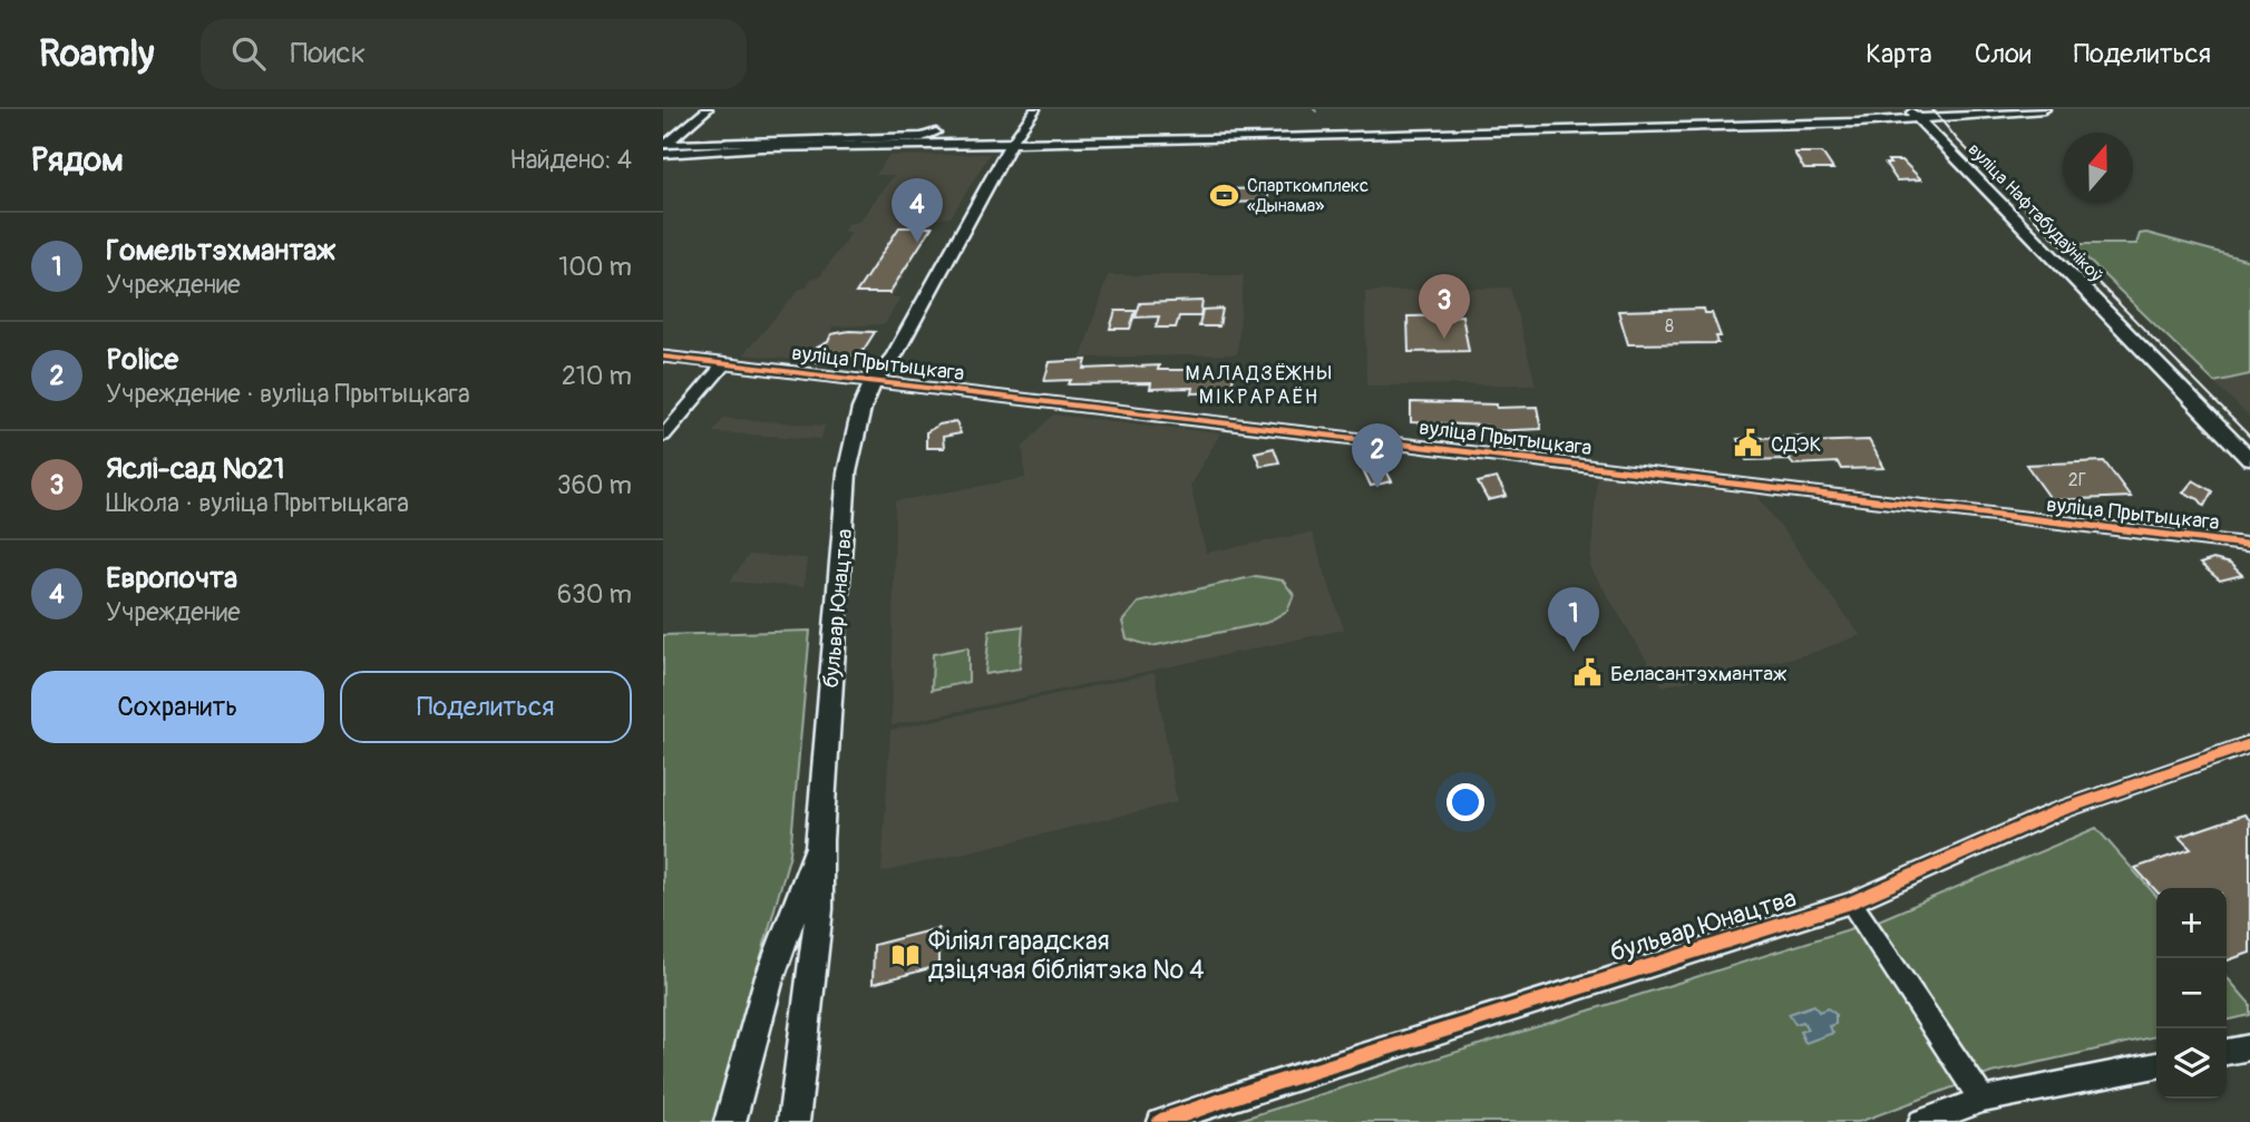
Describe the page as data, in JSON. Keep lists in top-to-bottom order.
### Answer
{
  "streets": {
    "main road": ["вуліца Нафтабудаўнікоў", "бульвар Юнацтва"],
    "street": ["вуліца Прытыцкага"]
  },
  "crossings": [
    ["вуліца Прытыцкага", "бульвар Юнацтва"]
  ],
  "districts": ["МАЛАДЗЁЖНЫ МІКРАРАЁН"],
  "places": {
    "sports": ["Спарткомплекс «Дынама»"],
    "public building": ["СДЭК", "Беласантэхмантаж"],
    "library": ["Філіял гарадская дзіцячая бібліятэка № 4"]
  },
  "house_numbers": ["8", "2Г"],
  "north": "top",
  "page": {
    "header": "Roamly",
    "search": "Поиск",
    "nav": ["Карта", "Слои", "Поделиться"],
    "heading": ["Рядом", "Найдено: 4"],
    "pins": [
      "4",
      "3",
      "2",
      "1"
    ],
    "list": [
      {
        "mark": "1",
        "name": "Гомельтэхмантаж",
        "note": "Учреждение",
        "value": "100 m"
      },
      {
        "mark": "2",
        "name": "Police",
        "note": "Учреждение · вуліца Прытыцкага",
        "value": "210 m"
      },
      {
        "mark": "3",
        "name": "Яслі-сад №21",
        "note": "Школа · вуліца Прытыцкага",
        "value": "360 m"
      },
      {
        "mark": "4",
        "name": "Европочта",
        "note": "Учреждение",
        "value": "630 m"
      }
    ],
    "buttons": ["Сохранить", "Поделиться"],
    "map_buttons": ["+", "−"]
  }
}
